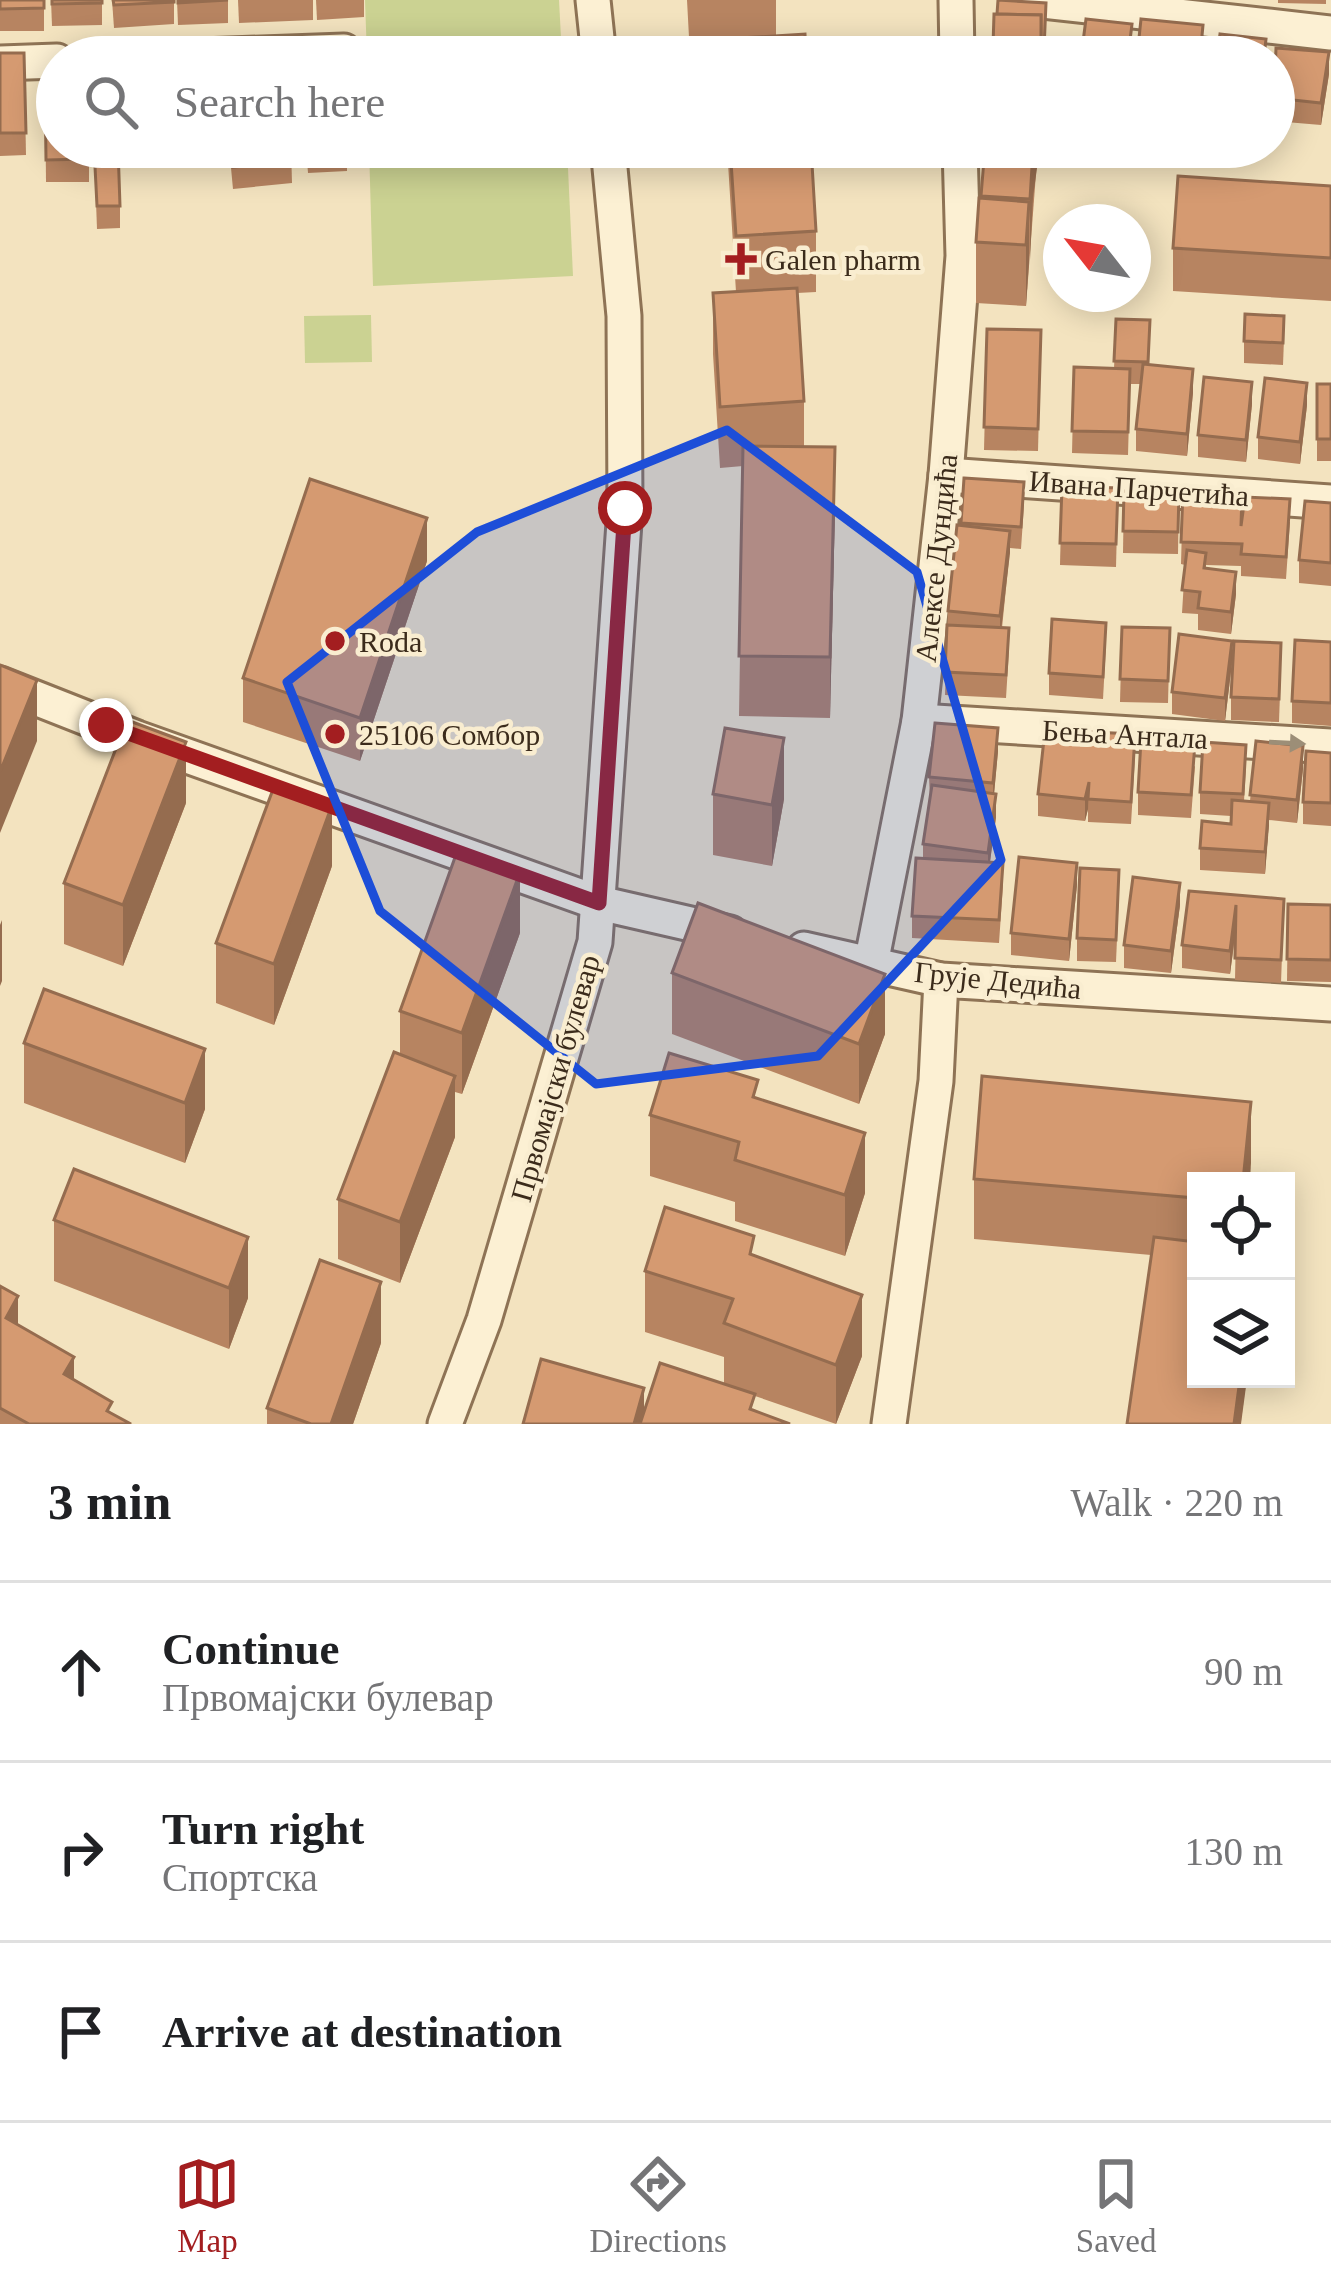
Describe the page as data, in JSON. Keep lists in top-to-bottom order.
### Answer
{
  "streets": {
    "street": [
      "Ивана Парчетића",
      "Алексе Дундића",
      "Бења Антала",
      "Грује Дедића",
      "Првомајски булевар"
    ]
  },
  "crossings": [
    ["Ивана Парчетића", "Алексе Дундића"],
    ["Алексе Дундића", "Бења Антала"],
    ["Алексе Дундића", "Грује Дедића"],
    ["Грује Дедића", "Првомајски булевар"]
  ],
  "one_way": ["Бења Антала"],
  "places": {
    "health": ["Galen pharm"],
    "other": ["Roda", "25106 Сомбор"]
  },
  "north": "top left",
  "page": {
    "search": "Search here",
    "heading": ["3 min", "Walk · 220 m"],
    "list": [
      ["Continue", "Првомајски булевар", "90 m"],
      ["Turn right", "Спортска", "130 m"],
      "Arrive at destination"
    ],
    "nav": ["Map", "Directions", "Saved"]
  }
}
